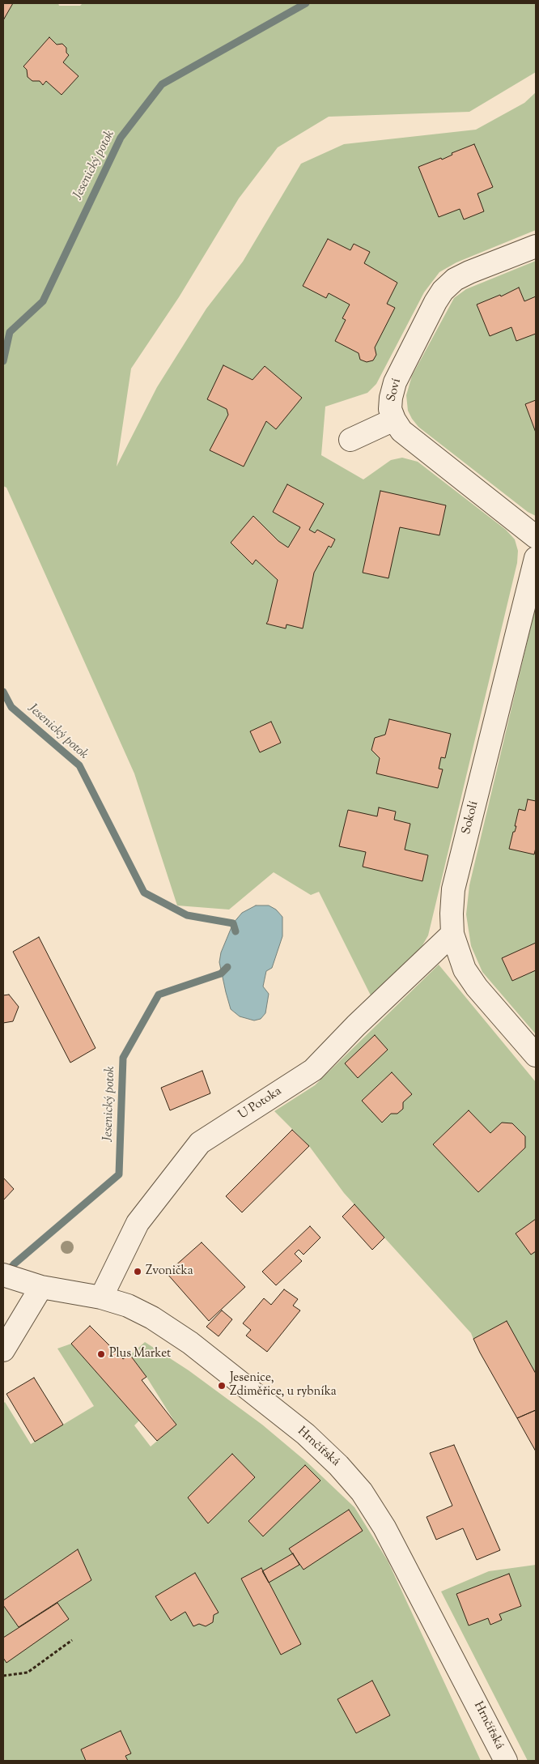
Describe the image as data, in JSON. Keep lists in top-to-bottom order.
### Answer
{
  "streets": {
    "street": [
      "Soví",
      "Sokolí",
      "U Potoka",
      "Hrnčířská"
    ]
  },
  "crossings": [
    ["Sokolí", "U Potoka"],
    ["U Potoka", "Hrnčířská"]
  ],
  "water": ["Jesenický potok"],
  "places": ["Zvonička", "Plus Market", "Jesenice, Zdiměřice, u rybníka"]
}
